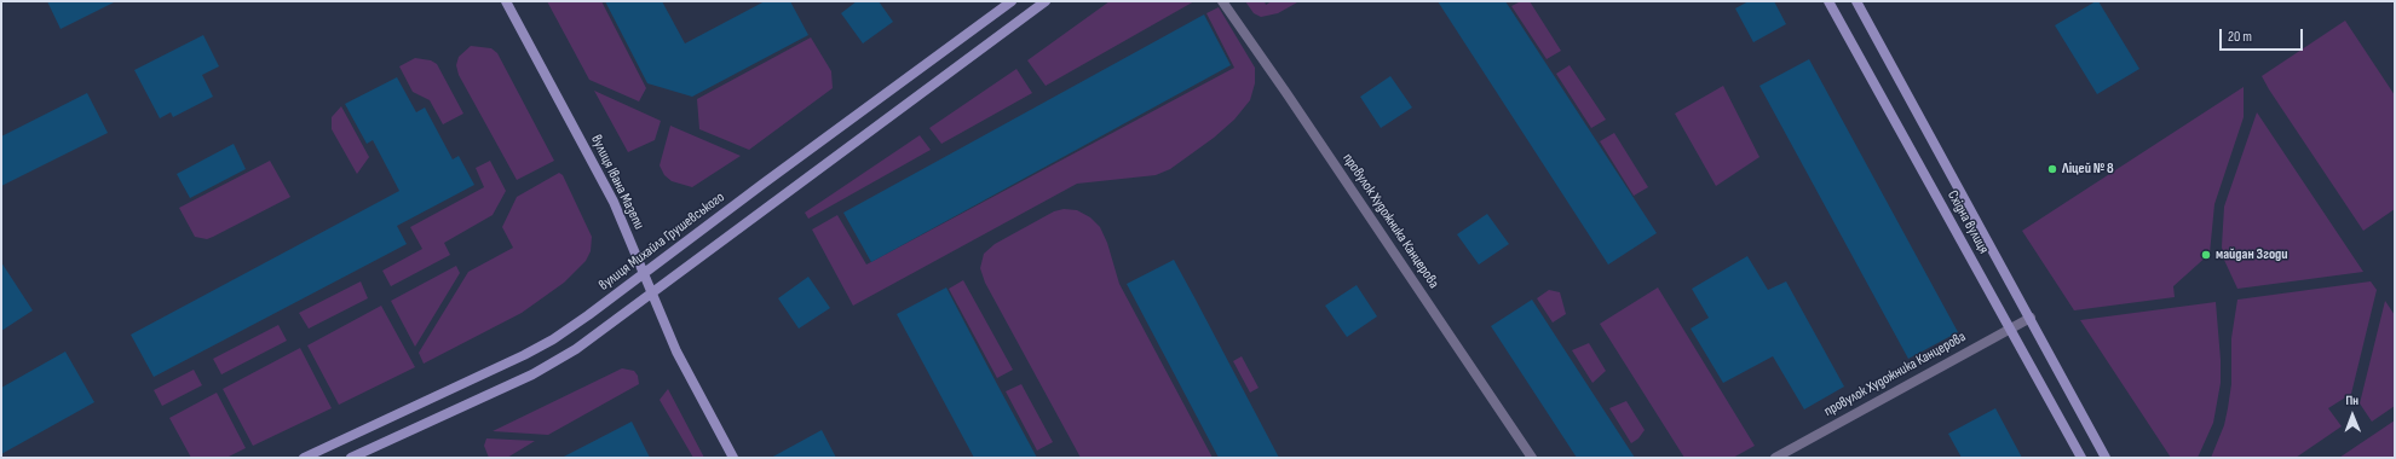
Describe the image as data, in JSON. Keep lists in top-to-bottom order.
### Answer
{
  "streets": {
    "main road": ["вулиця Івана Мазепи", "Східна вулиця", "вулиця Михайла Грушевського"],
    "street": ["провулок Художника Канцерова"]
  },
  "crossings": [
    ["вулиця Івана Мазепи", "вулиця Михайла Грушевського"],
    ["провулок Художника Канцерова", "Східна вулиця"]
  ],
  "places": ["Ліцей № 8", "майдан Згоди"],
  "scale_bar": "20 m",
  "north": "top"
}
